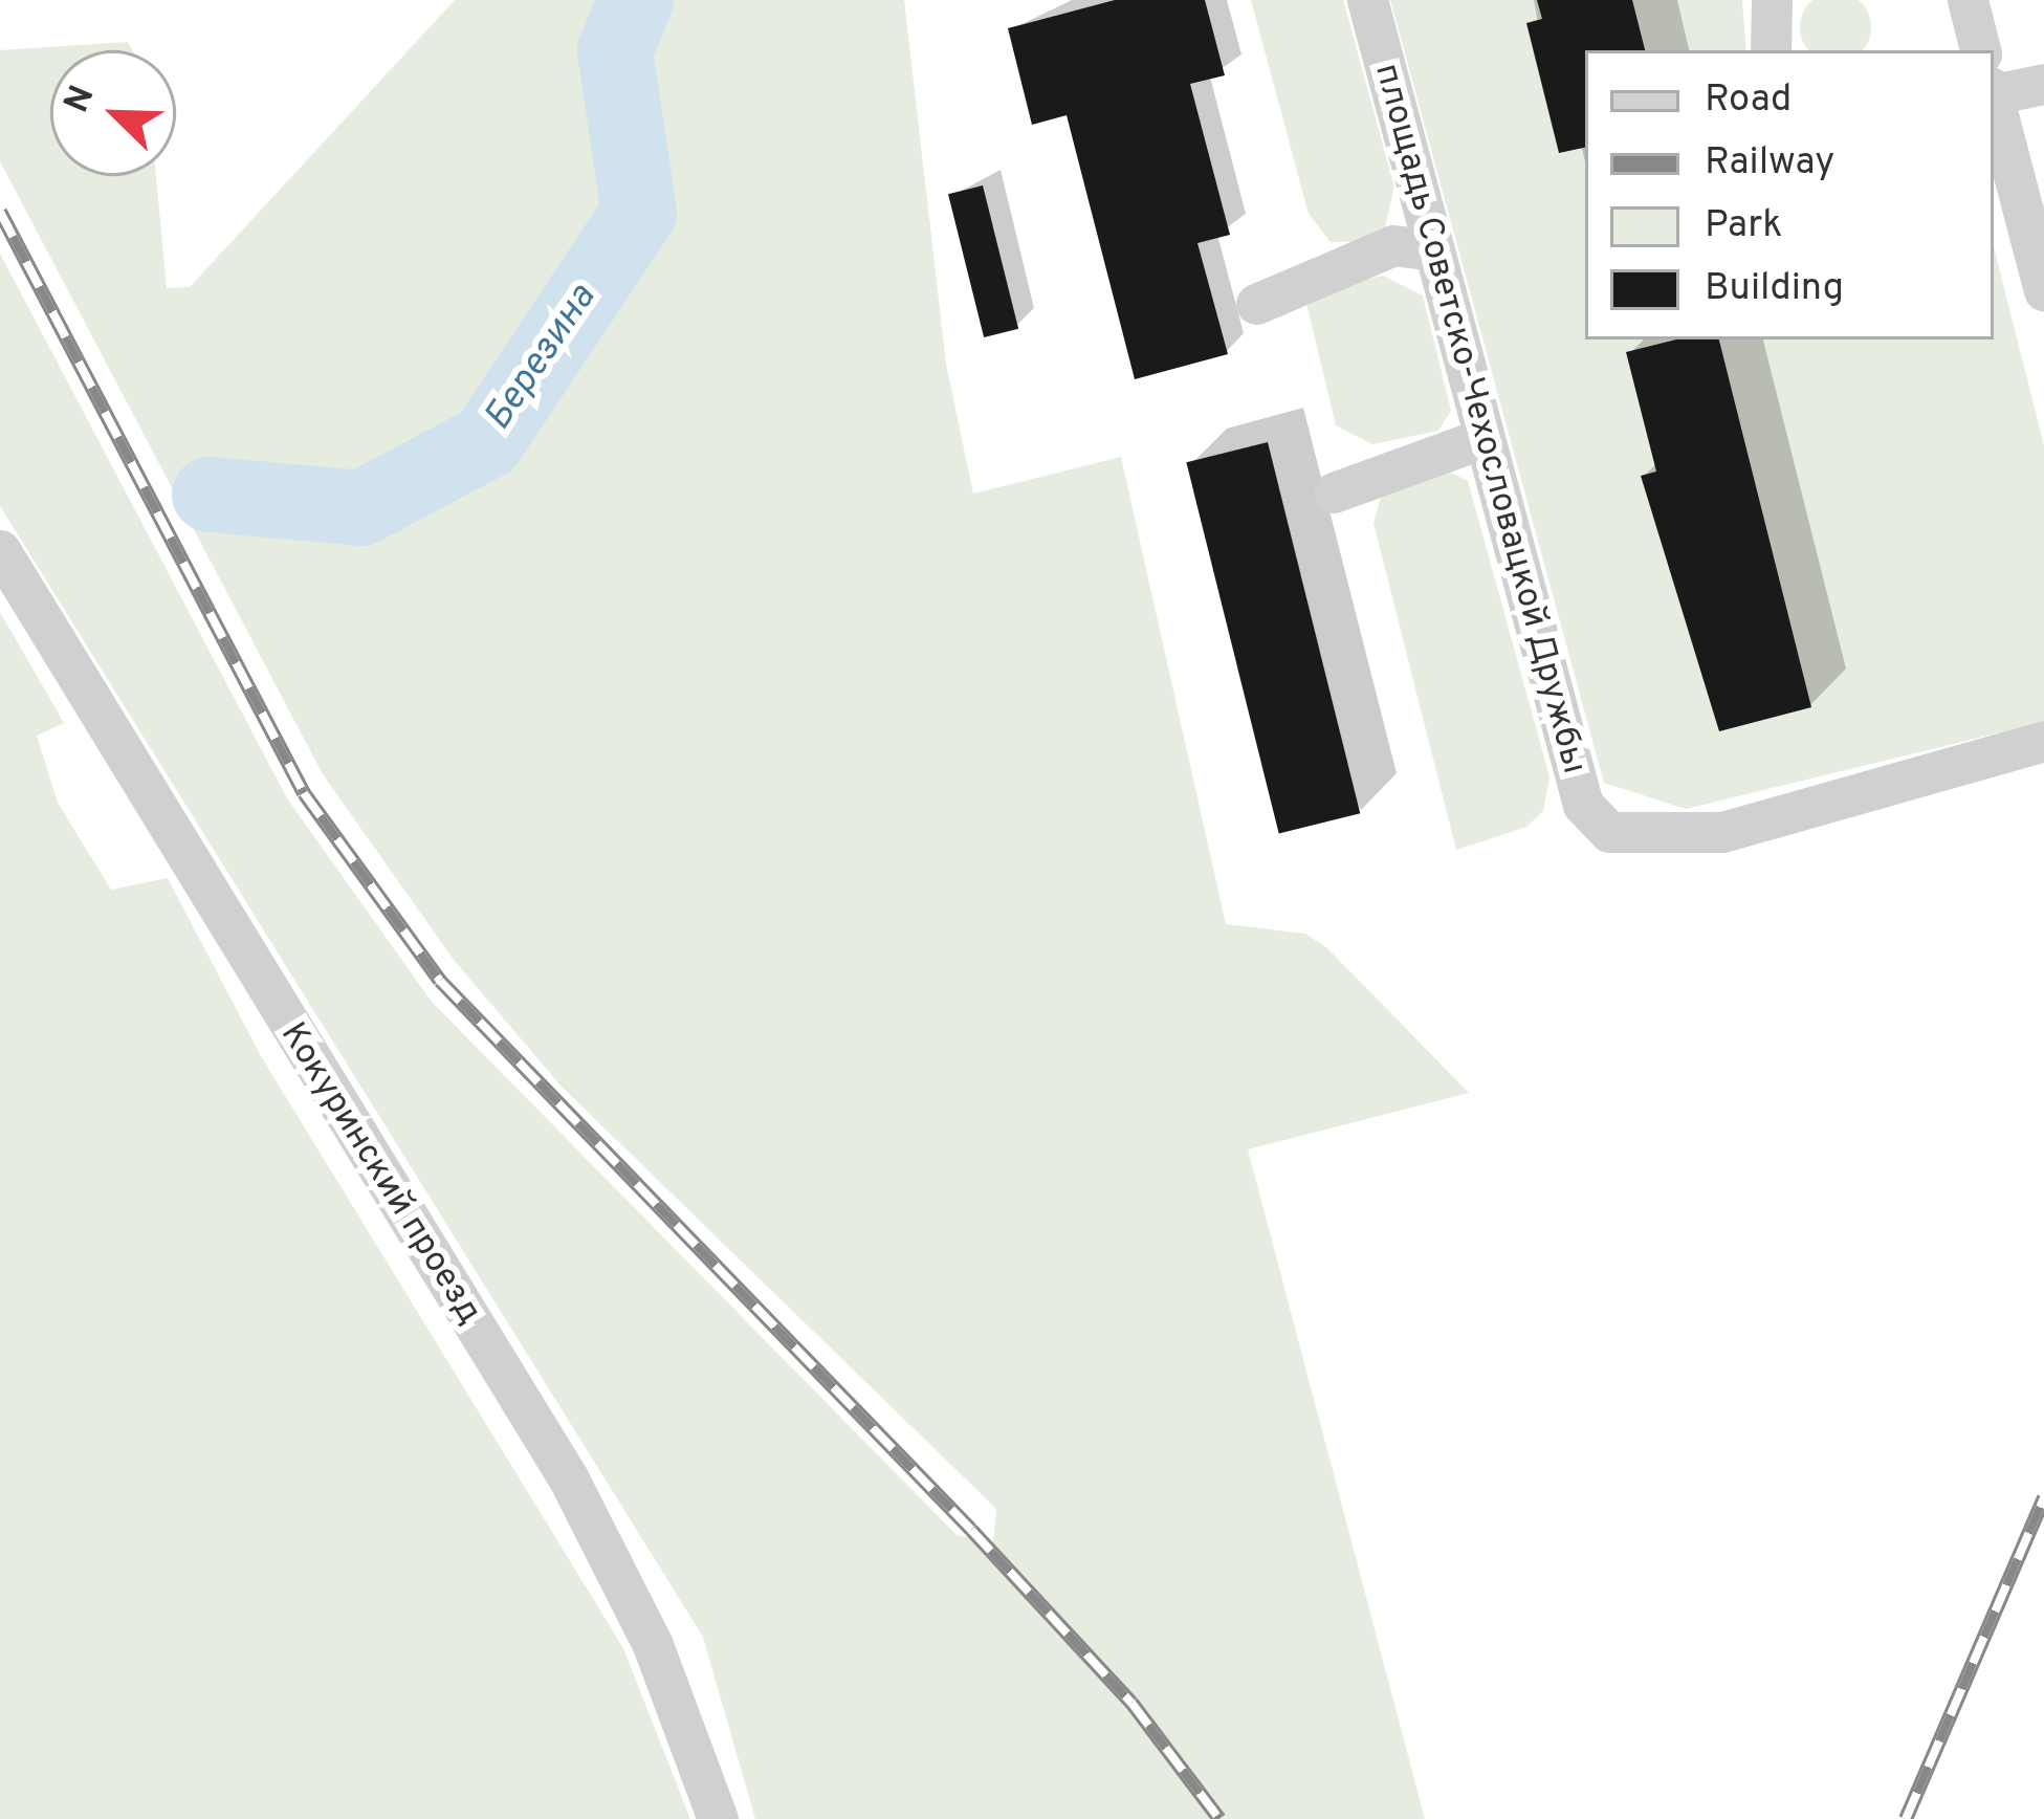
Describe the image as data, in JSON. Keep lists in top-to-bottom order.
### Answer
{
  "streets": {
    "street": ["площадь Советско-Чехословацкой Дружбы", "Кокуринский проезд"]
  },
  "water": ["Березина"],
  "legend": [
    "Road",
    "Railway",
    "Park",
    "Building"
  ],
  "north": "top left"
}
